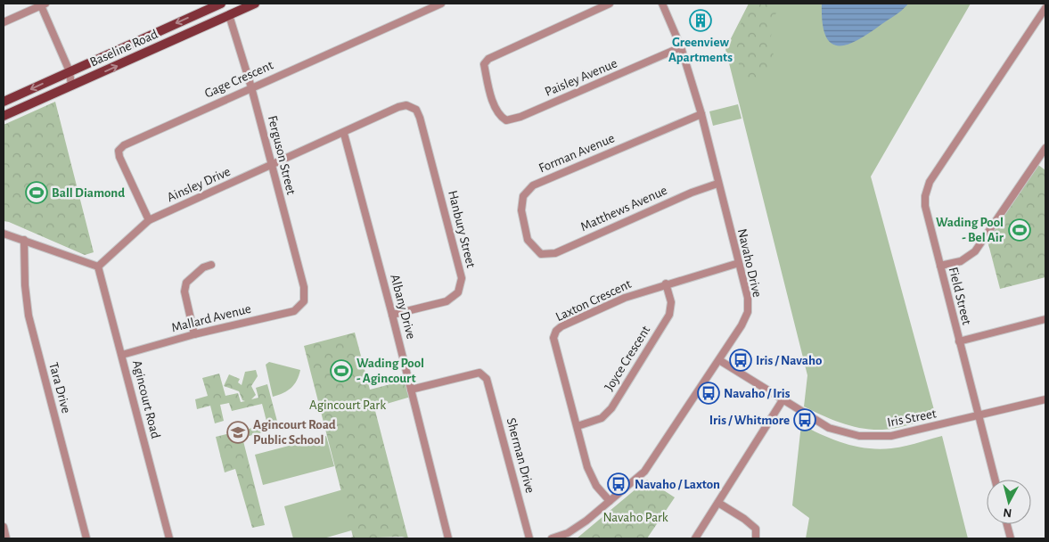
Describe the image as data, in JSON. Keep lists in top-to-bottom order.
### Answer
{
  "streets": {
    "main road": ["Baseline Road"],
    "street": [
      "Paisley Avenue",
      "Gage Crescent",
      "Forman Avenue",
      "Ferguson Street",
      "Ainsley Drive",
      "Matthews Avenue",
      "Hanbury Street",
      "Navaho Drive",
      "Field Street",
      "Laxton Crescent",
      "Albany Drive",
      "Mallard Avenue",
      "Joyce Crescent",
      "Tara Drive",
      "Agincourt Road",
      "Iris Street",
      "Sherman Drive"
    ]
  },
  "crossings": [
    ["Baseline Road", "Ferguson Street"],
    ["Paisley Avenue", "Navaho Drive"],
    ["Gage Crescent", "Ferguson Street"],
    ["Gage Crescent", "Ainsley Drive"],
    ["Forman Avenue", "Matthews Avenue"],
    ["Forman Avenue", "Navaho Drive"],
    ["Ferguson Street", "Ainsley Drive"],
    ["Ferguson Street", "Mallard Avenue"],
    ["Ainsley Drive", "Hanbury Street"],
    ["Ainsley Drive", "Albany Drive"],
    ["Ainsley Drive", "Agincourt Road"],
    ["Matthews Avenue", "Navaho Drive"],
    ["Hanbury Street", "Albany Drive"],
    ["Navaho Drive", "Laxton Crescent"],
    ["Navaho Drive", "Iris Street"],
    ["Field Street", "Iris Street"],
    ["Laxton Crescent", "Joyce Crescent"],
    ["Albany Drive", "Sherman Drive"],
    ["Mallard Avenue", "Agincourt Road"]
  ],
  "parks": ["Agincourt Park", "Navaho Park"],
  "places": {
    "building": ["Greenview Apartments"],
    "sports": ["Ball Diamond", "Wading Pool - Bel Air", "Wading Pool - Agincourt"],
    "bus stop": [
      "Iris / Navaho",
      "Navaho / Iris",
      "Iris / Whitmore",
      "Navaho / Laxton"
    ],
    "school or university": ["Agincourt Road Public School"]
  },
  "north": "bottom"
}
